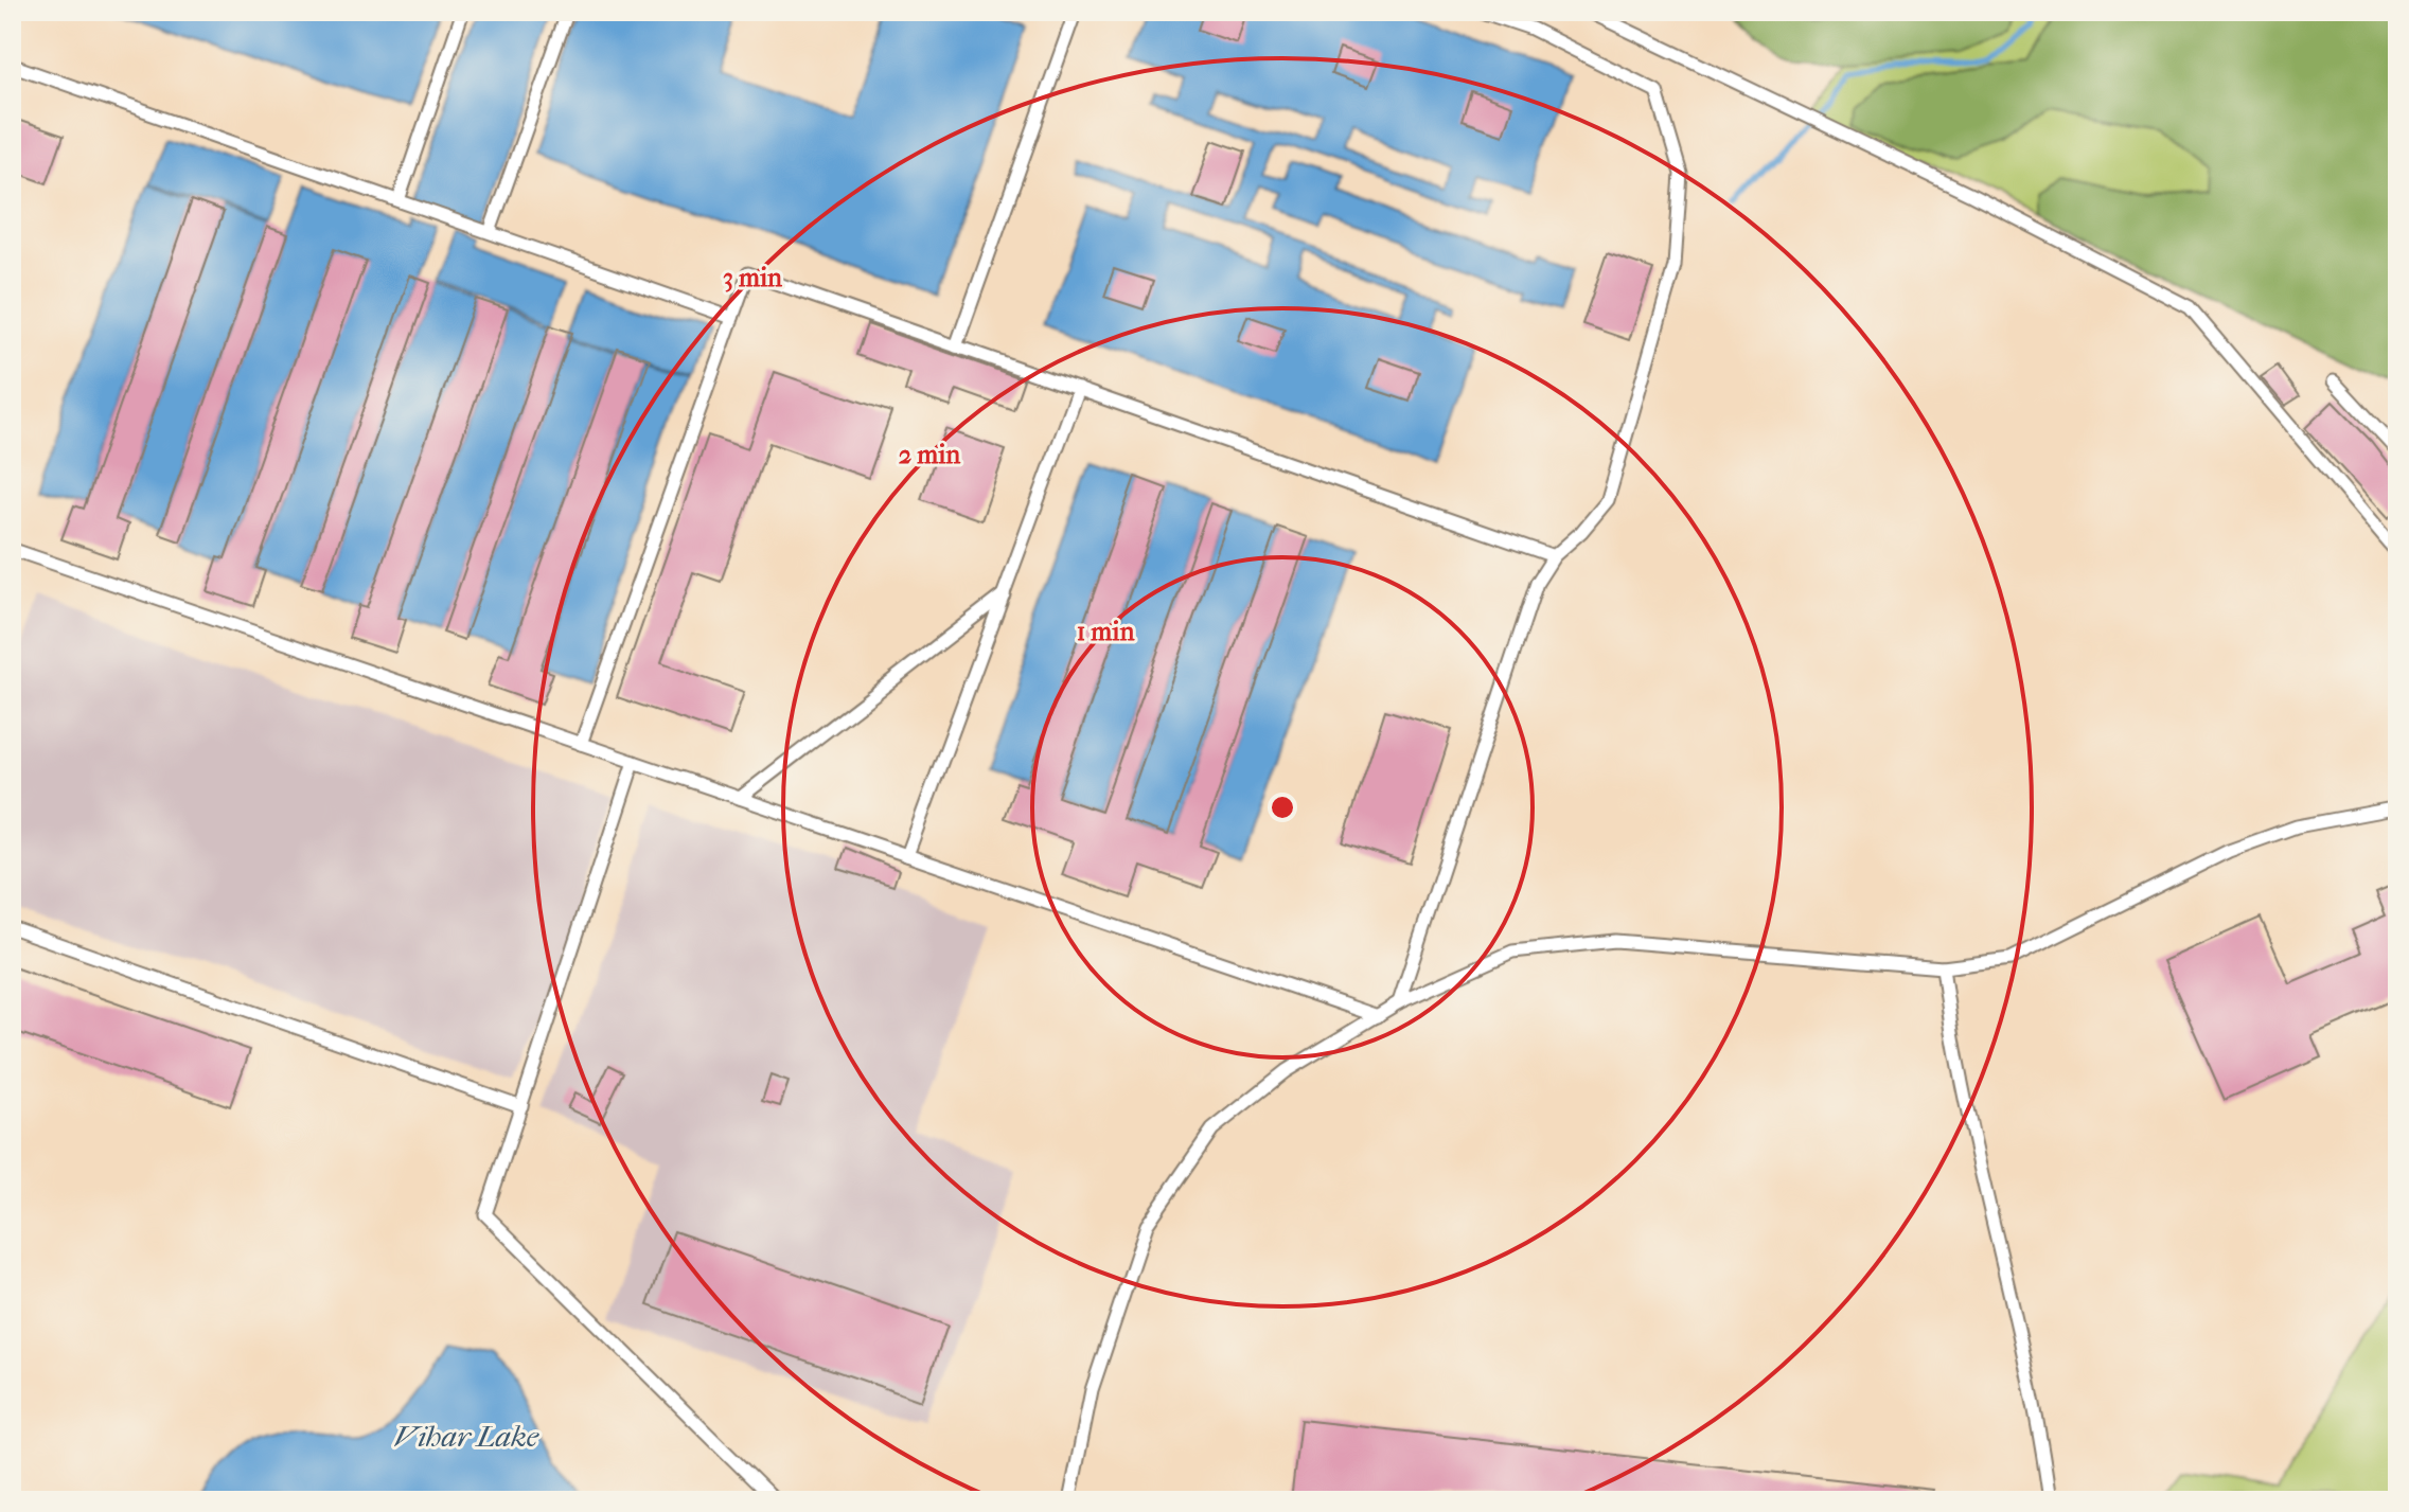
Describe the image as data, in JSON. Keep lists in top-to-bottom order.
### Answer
{
  "water": ["Vihar Lake"],
  "rings": ["3 min", "2 min", "1 min"]
}
